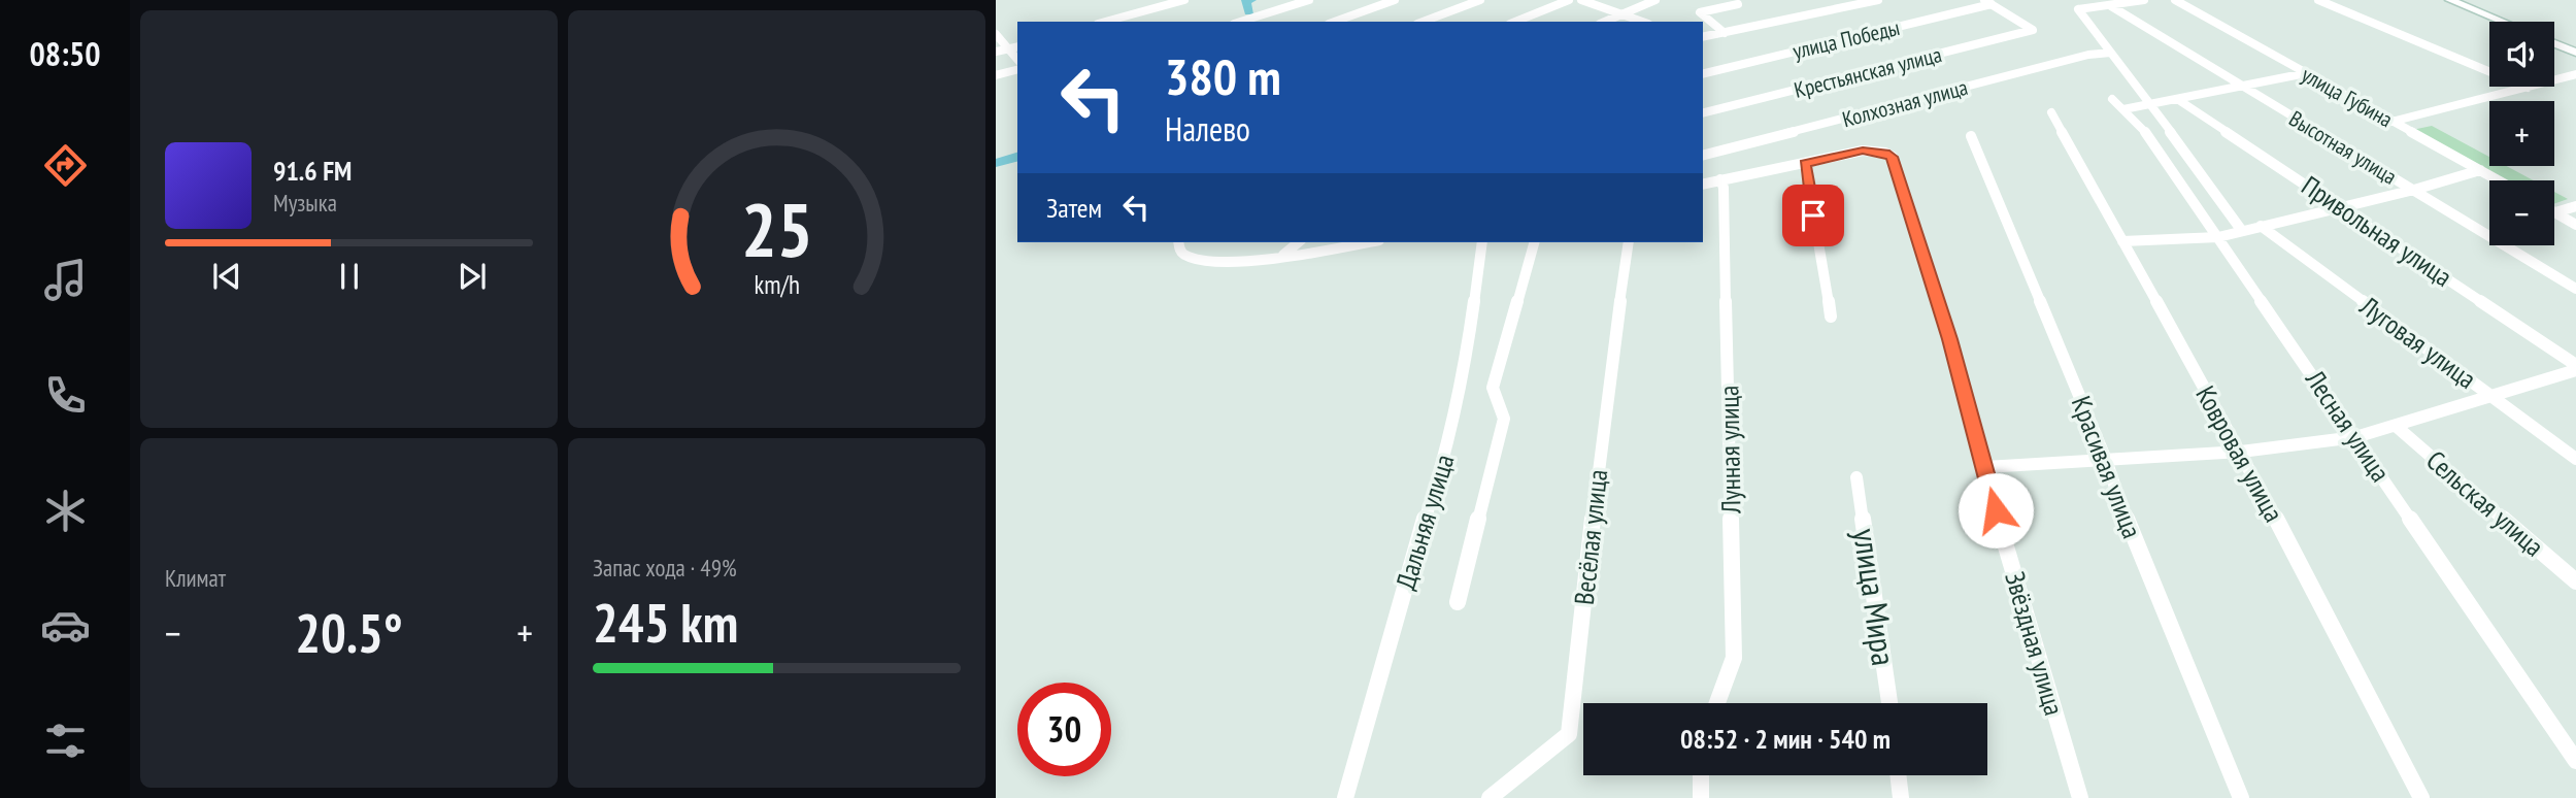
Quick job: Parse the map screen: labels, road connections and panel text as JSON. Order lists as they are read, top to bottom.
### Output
{
  "streets": {
    "street": [
      "улица Победы",
      "Крестьянская улица",
      "улица Губина",
      "Колхозная улица",
      "Высотная улица",
      "Привольная улица",
      "Луговая улица",
      "Лесная улица",
      "Лунная улица",
      "Ковровая улица",
      "Красивая улица",
      "Сельская улица",
      "Дальняя улица",
      "Весёлая улица",
      "улица Мира",
      "Звёздная улица"
    ]
  },
  "crossings": [
    ["улица Победы", "Крестьянская улица"]
  ],
  "page": {
    "tabs": "08:50",
    "map_buttons": ["+", "−"],
    "turn": ["380 m", "Налево"],
    "song": ["91.6 FM", "Музыка"],
    "then": "Затем",
    "tile": [
      "Климат",
      ["Запас хода · 49%", "245 km"]
    ],
    "heat": ["−", "20.5°", "+"],
    "limit": "30",
    "trip": "08:52 · 2 мин · 540 m",
    "gauge": ["25", "km/h"]
  }
}
